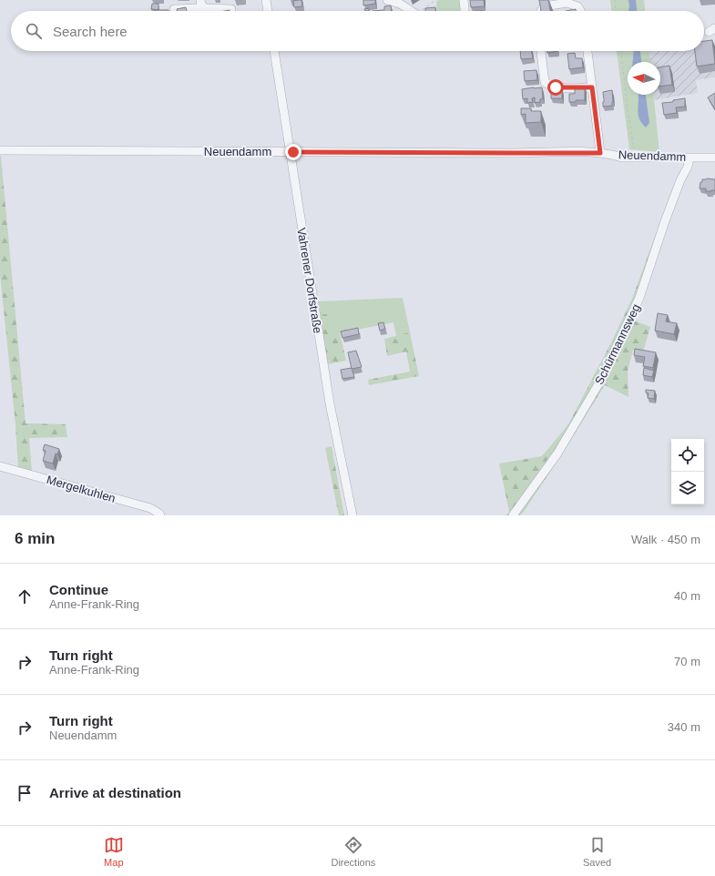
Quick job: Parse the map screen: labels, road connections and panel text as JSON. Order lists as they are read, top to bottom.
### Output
{
  "streets": {
    "street": [
      "Neuendamm",
      "Vahrener Dorfstraße",
      "Schürmannsweg",
      "Mergelkuhlen"
    ]
  },
  "crossings": [
    ["Neuendamm", "Vahrener Dorfstraße"],
    ["Neuendamm", "Schürmannsweg"]
  ],
  "north": "left",
  "page": {
    "search": "Search here",
    "heading": ["6 min", "Walk · 450 m"],
    "list": [
      ["Continue", "Anne-Frank-Ring", "40 m"],
      ["Turn right", "Anne-Frank-Ring", "70 m"],
      ["Turn right", "Neuendamm", "340 m"],
      "Arrive at destination"
    ],
    "nav": ["Map", "Directions", "Saved"]
  }
}
